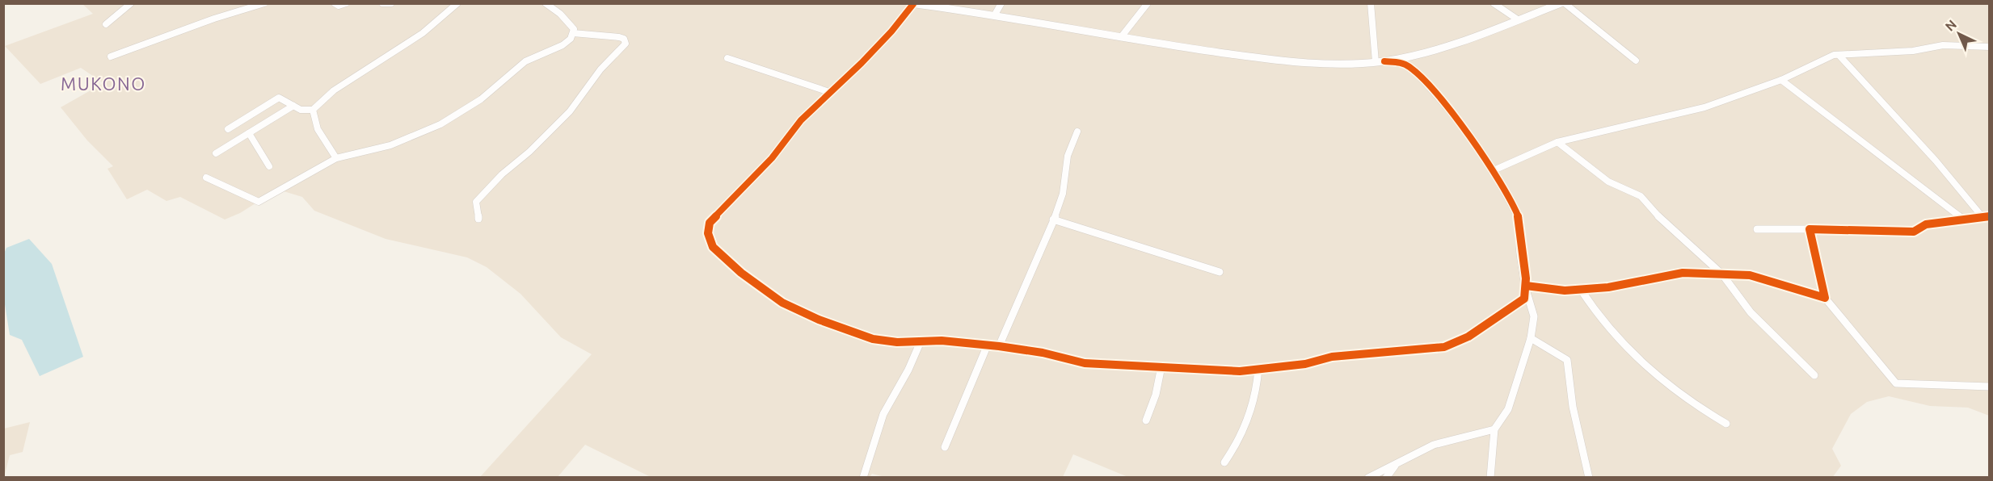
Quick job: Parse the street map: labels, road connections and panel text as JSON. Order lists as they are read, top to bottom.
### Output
{
  "districts": ["MUKONO"],
  "north": "top left"
}
